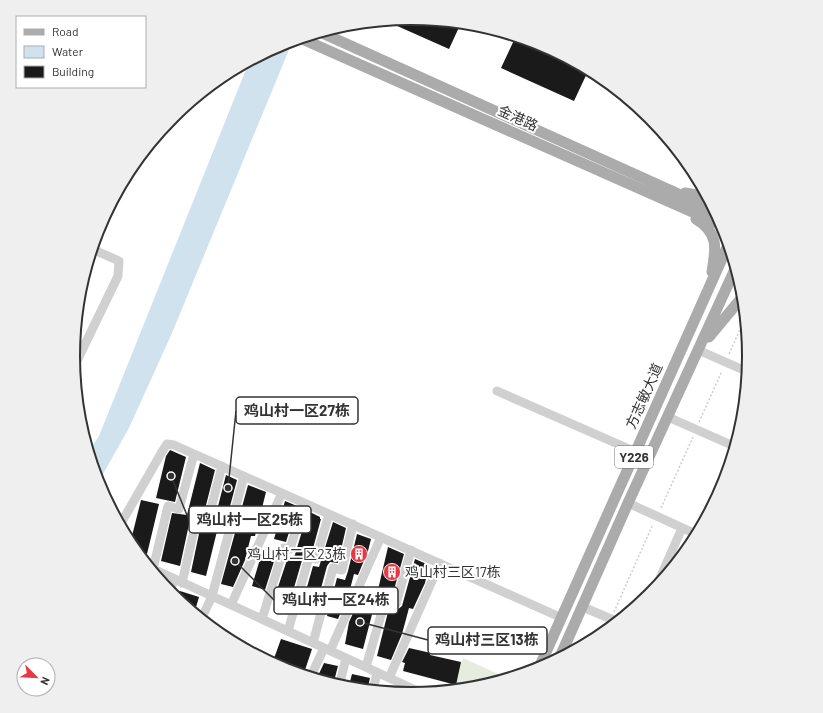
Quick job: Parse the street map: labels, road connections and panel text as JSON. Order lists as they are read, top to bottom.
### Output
{
  "streets": {
    "main road": ["金港路", "方志敏大道", "Y226"]
  },
  "places": {
    "other": [
      "鸡山村一区25栋",
      "鸡山村一区27栋",
      "鸡山村一区24栋",
      "鸡山村三区13栋"
    ],
    "building": ["鸡山村二区23栋", "鸡山村三区17栋"]
  },
  "legend": ["Road", "Water", "Building"],
  "north": "bottom right"
}
